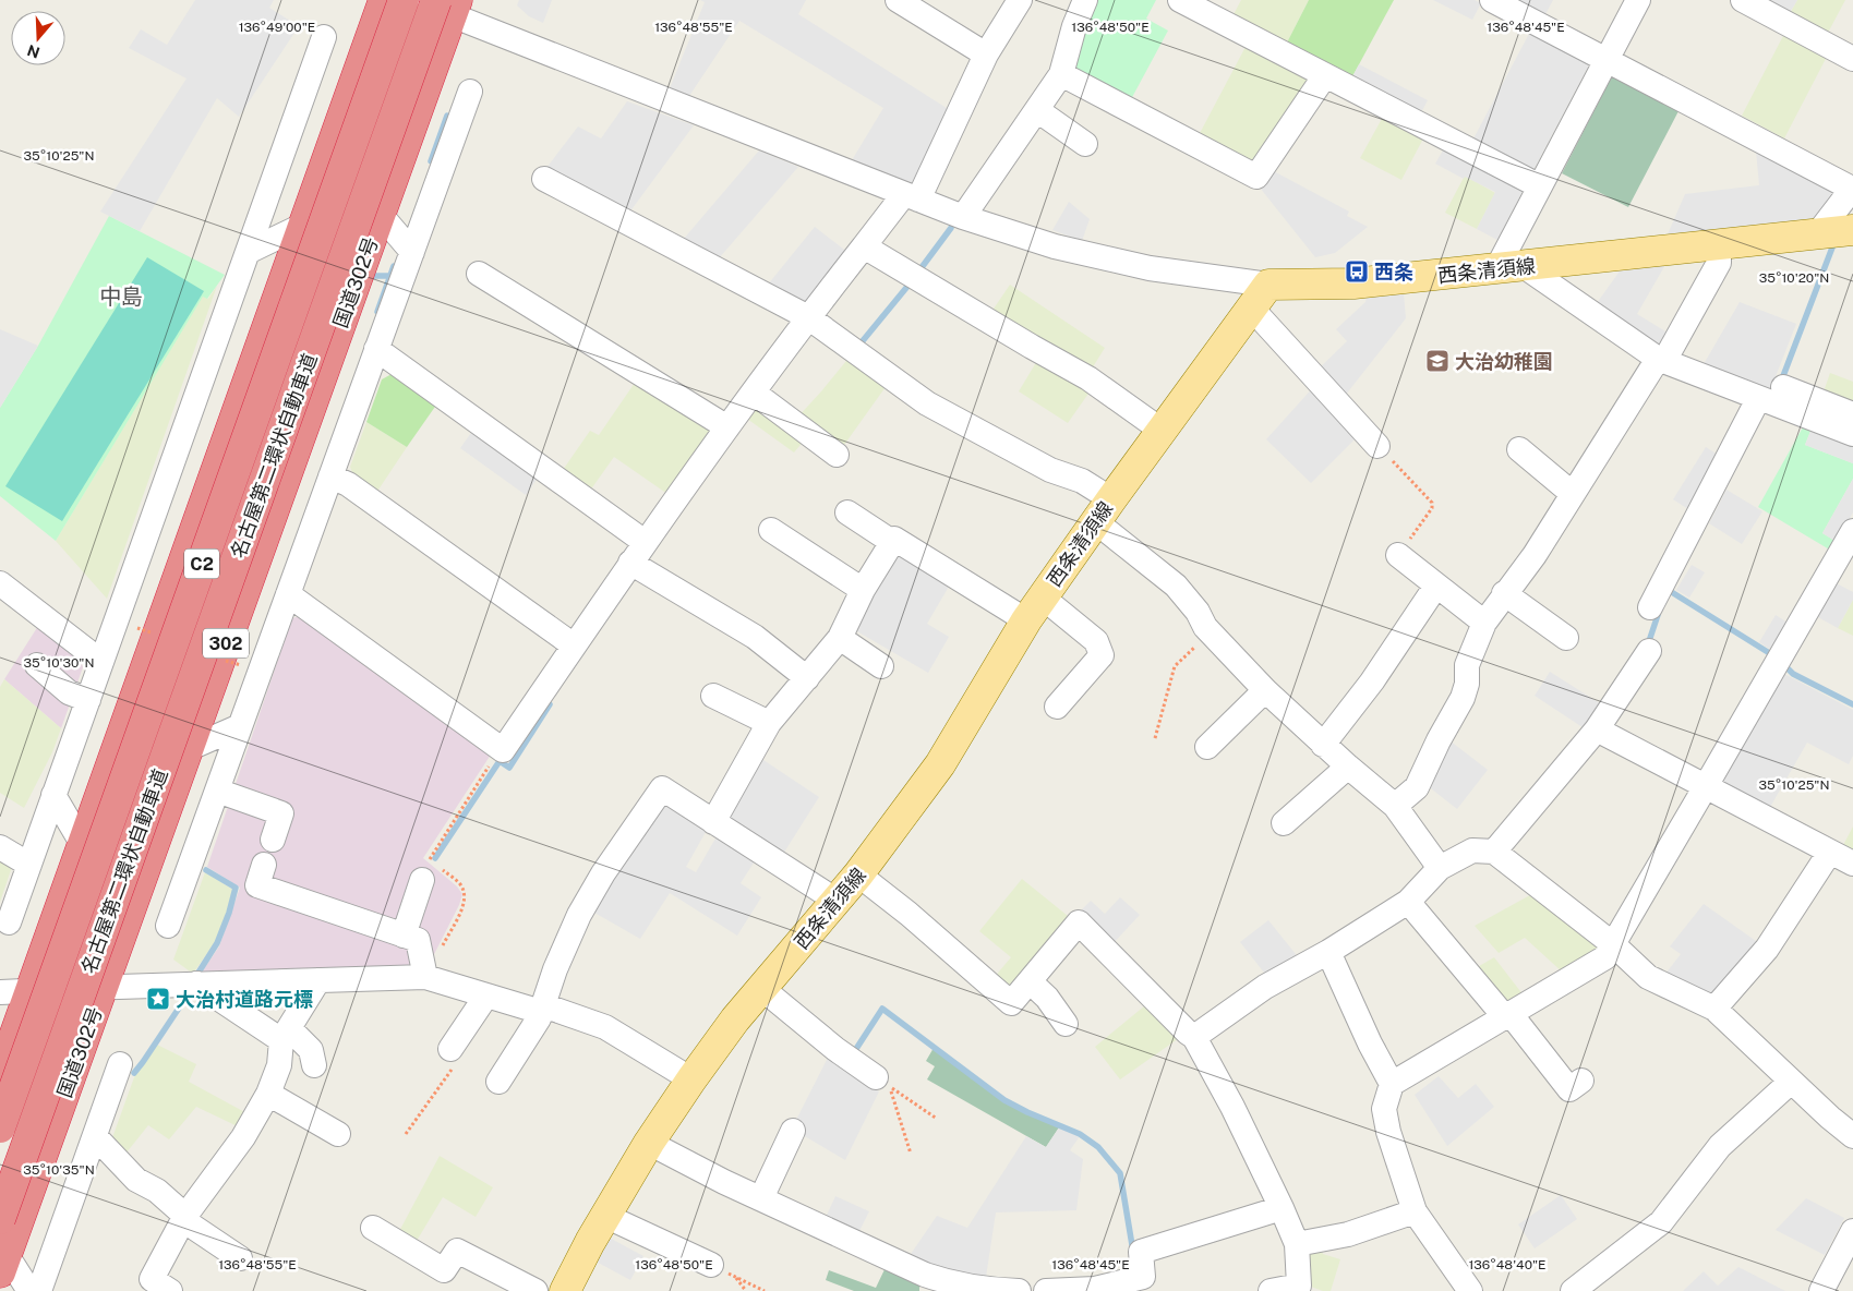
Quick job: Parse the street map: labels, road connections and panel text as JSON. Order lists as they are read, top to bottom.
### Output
{
  "streets": {
    "highway": [
      "国道302号",
      "名古屋第二環状自動車道",
      "C2",
      "302"
    ],
    "main road": ["西条清須線"]
  },
  "crossings": [
    ["国道302号", "名古屋第二環状自動車道"]
  ],
  "districts": ["中島"],
  "places": {
    "bus stop": ["西条"],
    "school or university": ["大治幼稚園"],
    "place": ["大治村道路元標"]
  },
  "north": "bottom",
  "coordinates": [
    "136°49'00\"E",
    "136°48'55\"E",
    "136°48'50\"E",
    "136°48'45\"E",
    "35°10'25\"N",
    "35°10'20\"N",
    "35°10'30\"N",
    "35°10'35\"N",
    "136°48'40\"E"
  ]
}
